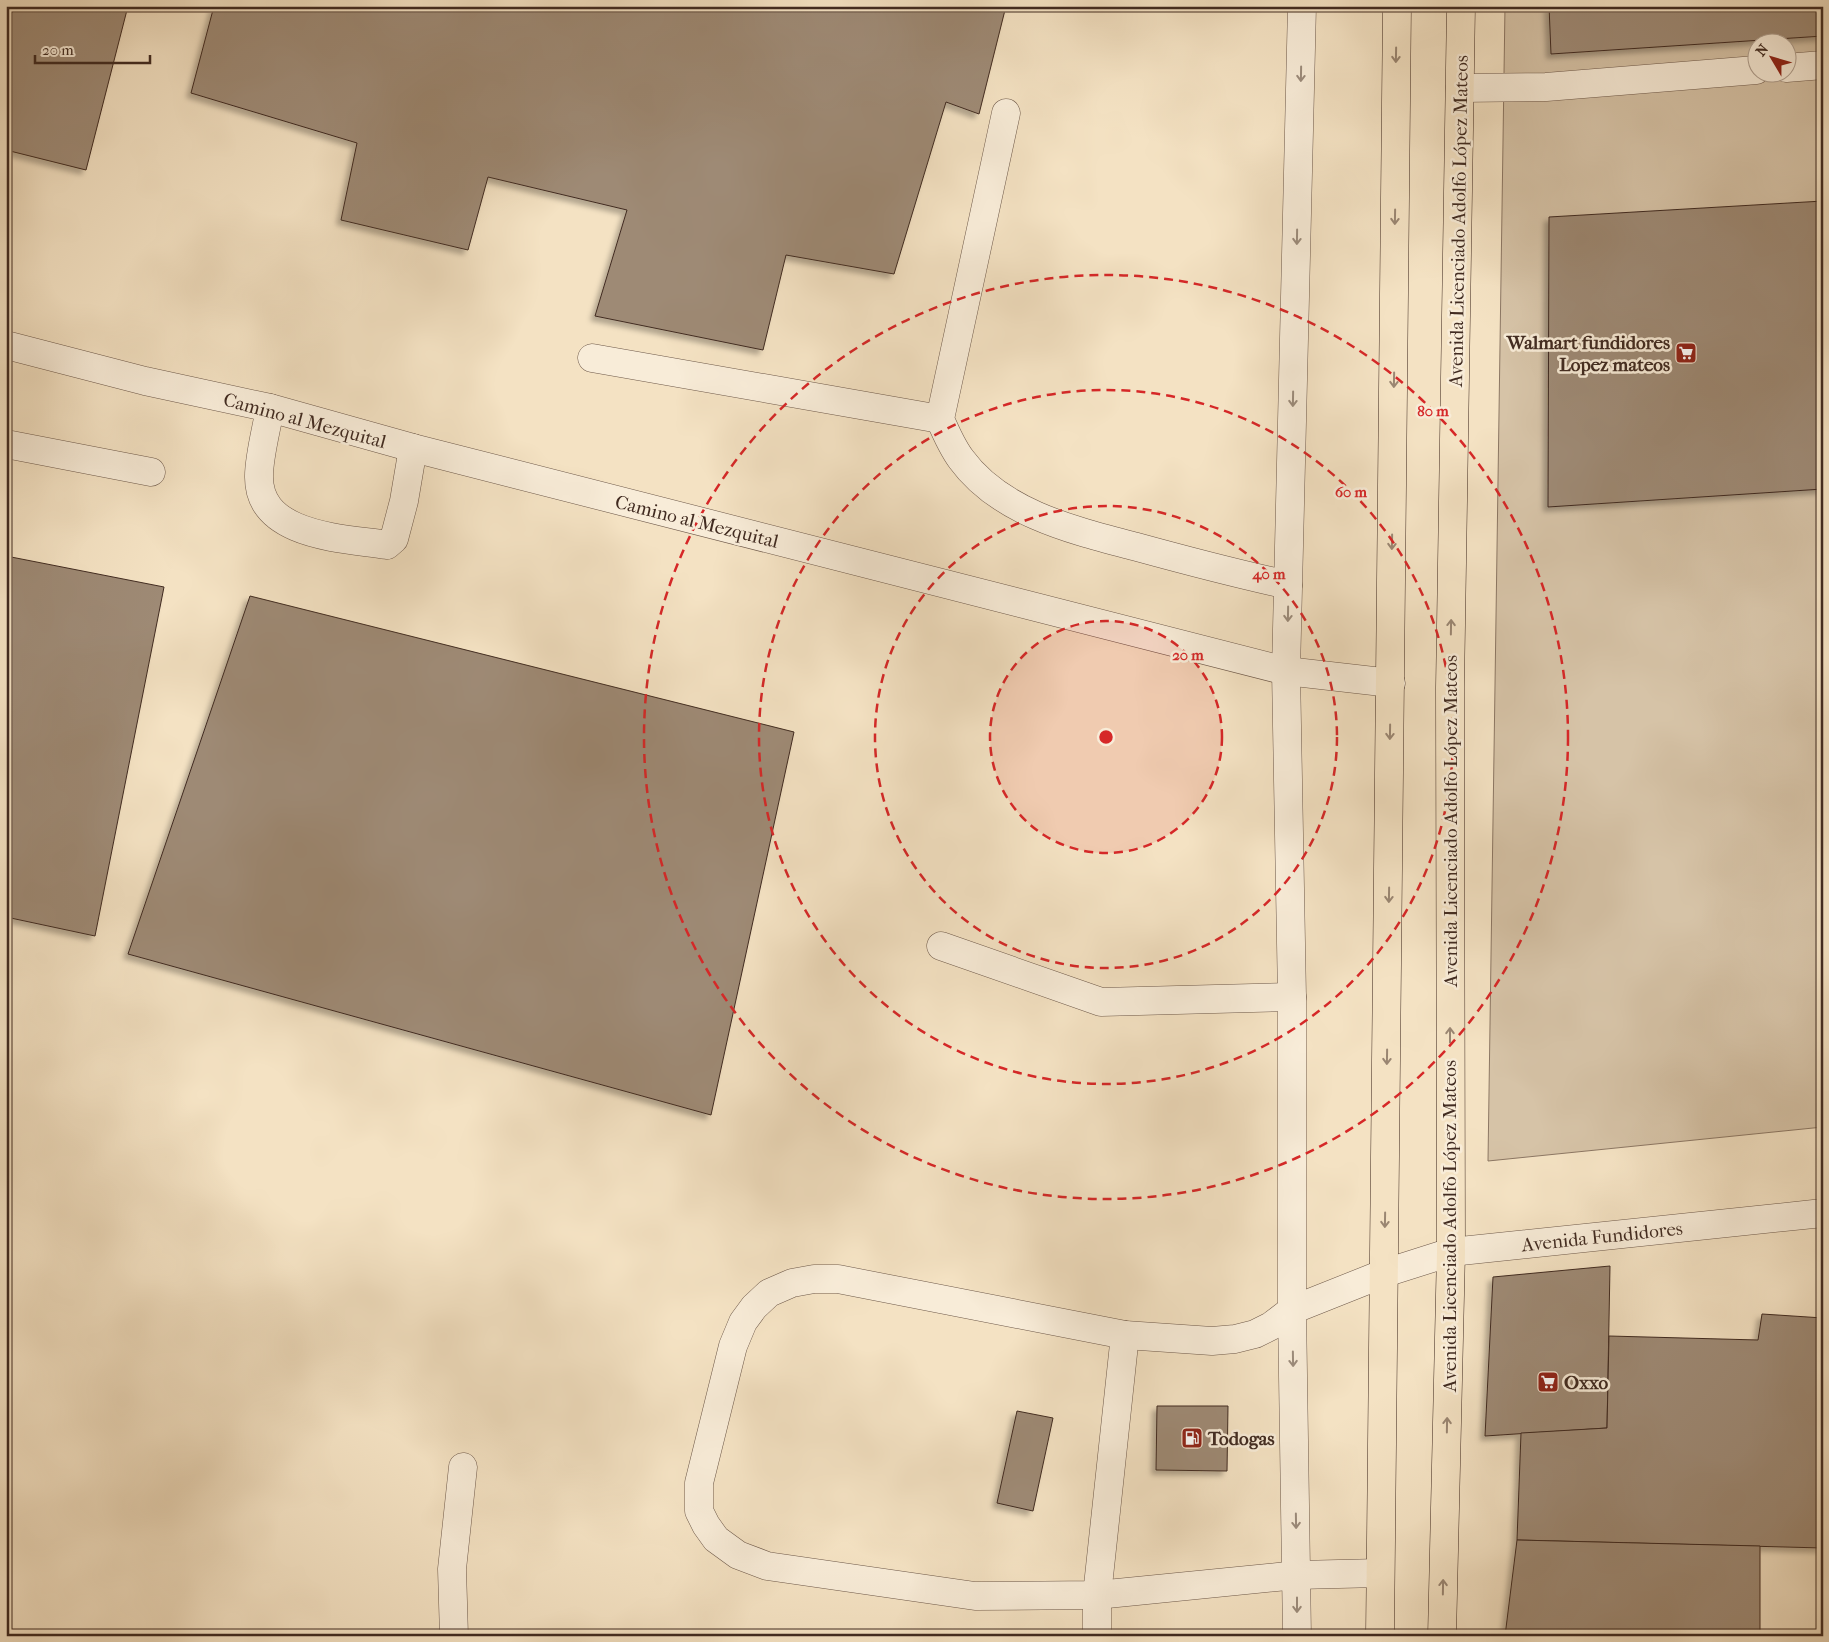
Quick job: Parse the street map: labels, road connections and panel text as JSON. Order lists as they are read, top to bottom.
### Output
{
  "streets": {
    "main road": ["Avenida Licenciado Adolfo López Mateos"],
    "street": ["Camino al Mezquital", "Avenida Fundidores"]
  },
  "crossings": [
    ["Avenida Licenciado Adolfo López Mateos", "Avenida Fundidores"]
  ],
  "places": {
    "supermarket": ["Walmart fundidores Lopez mateos", "Oxxo"],
    "fuel station": ["Todogas"]
  },
  "scale_bar": "20 m",
  "north": "top left",
  "rings": [
    "80 m",
    "60 m",
    "40 m",
    "20 m"
  ]
}
